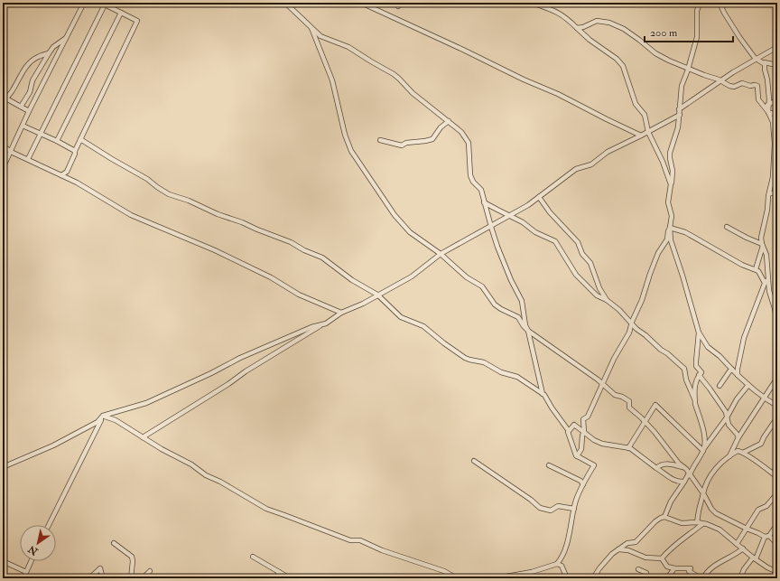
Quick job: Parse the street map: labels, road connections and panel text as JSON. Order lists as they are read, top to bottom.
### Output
{
  "scale_bar": "200 m",
  "north": "bottom left"
}
